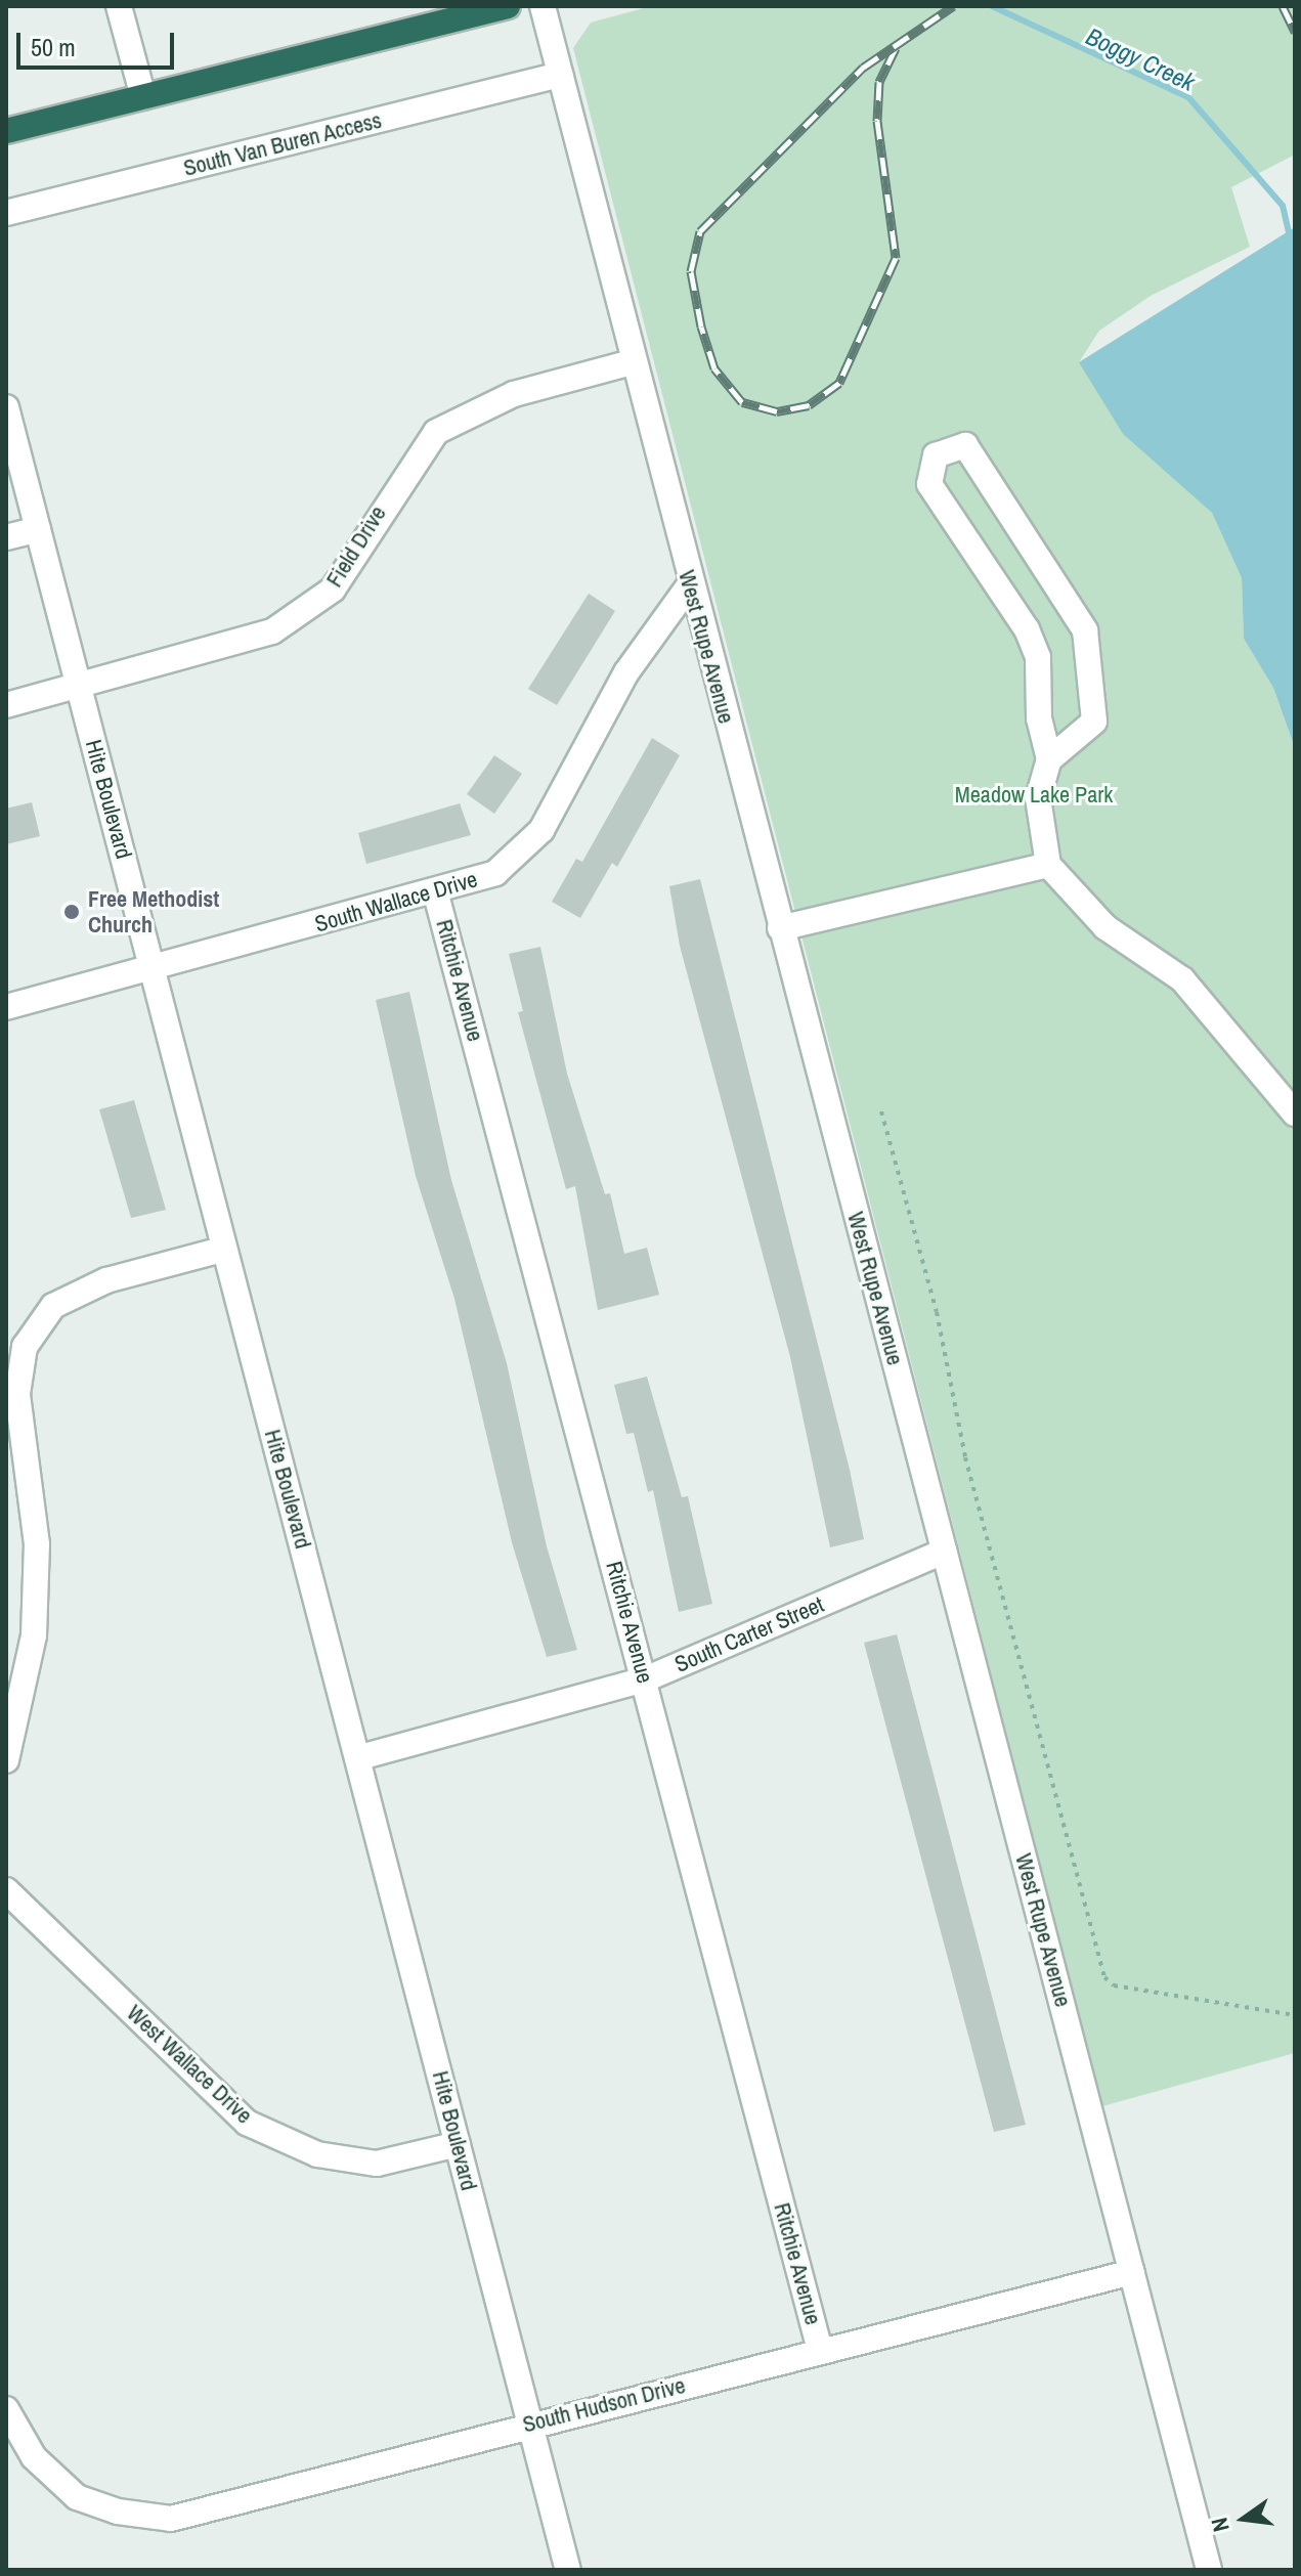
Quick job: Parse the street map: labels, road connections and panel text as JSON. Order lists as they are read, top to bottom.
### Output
{
  "streets": {
    "street": [
      "South Van Buren Access",
      "Field Drive",
      "West Rupe Avenue",
      "Hite Boulevard",
      "South Wallace Drive",
      "Ritchie Avenue",
      "South Carter Street",
      "West Wallace Drive",
      "South Hudson Drive"
    ]
  },
  "crossings": [
    ["South Van Buren Access", "West Rupe Avenue"],
    ["Field Drive", "West Rupe Avenue"],
    ["Field Drive", "Hite Boulevard"],
    ["West Rupe Avenue", "South Wallace Drive"],
    ["West Rupe Avenue", "South Carter Street"],
    ["West Rupe Avenue", "South Hudson Drive"],
    ["Hite Boulevard", "South Wallace Drive"],
    ["Hite Boulevard", "South Carter Street"],
    ["Hite Boulevard", "West Wallace Drive"],
    ["Hite Boulevard", "South Hudson Drive"],
    ["South Wallace Drive", "Ritchie Avenue"],
    ["Ritchie Avenue", "South Carter Street"],
    ["Ritchie Avenue", "South Hudson Drive"]
  ],
  "water": ["Boggy Creek"],
  "parks": ["Meadow Lake Park"],
  "places": ["Free Methodist Church"],
  "scale_bar": "50 m",
  "north": "left"
}
